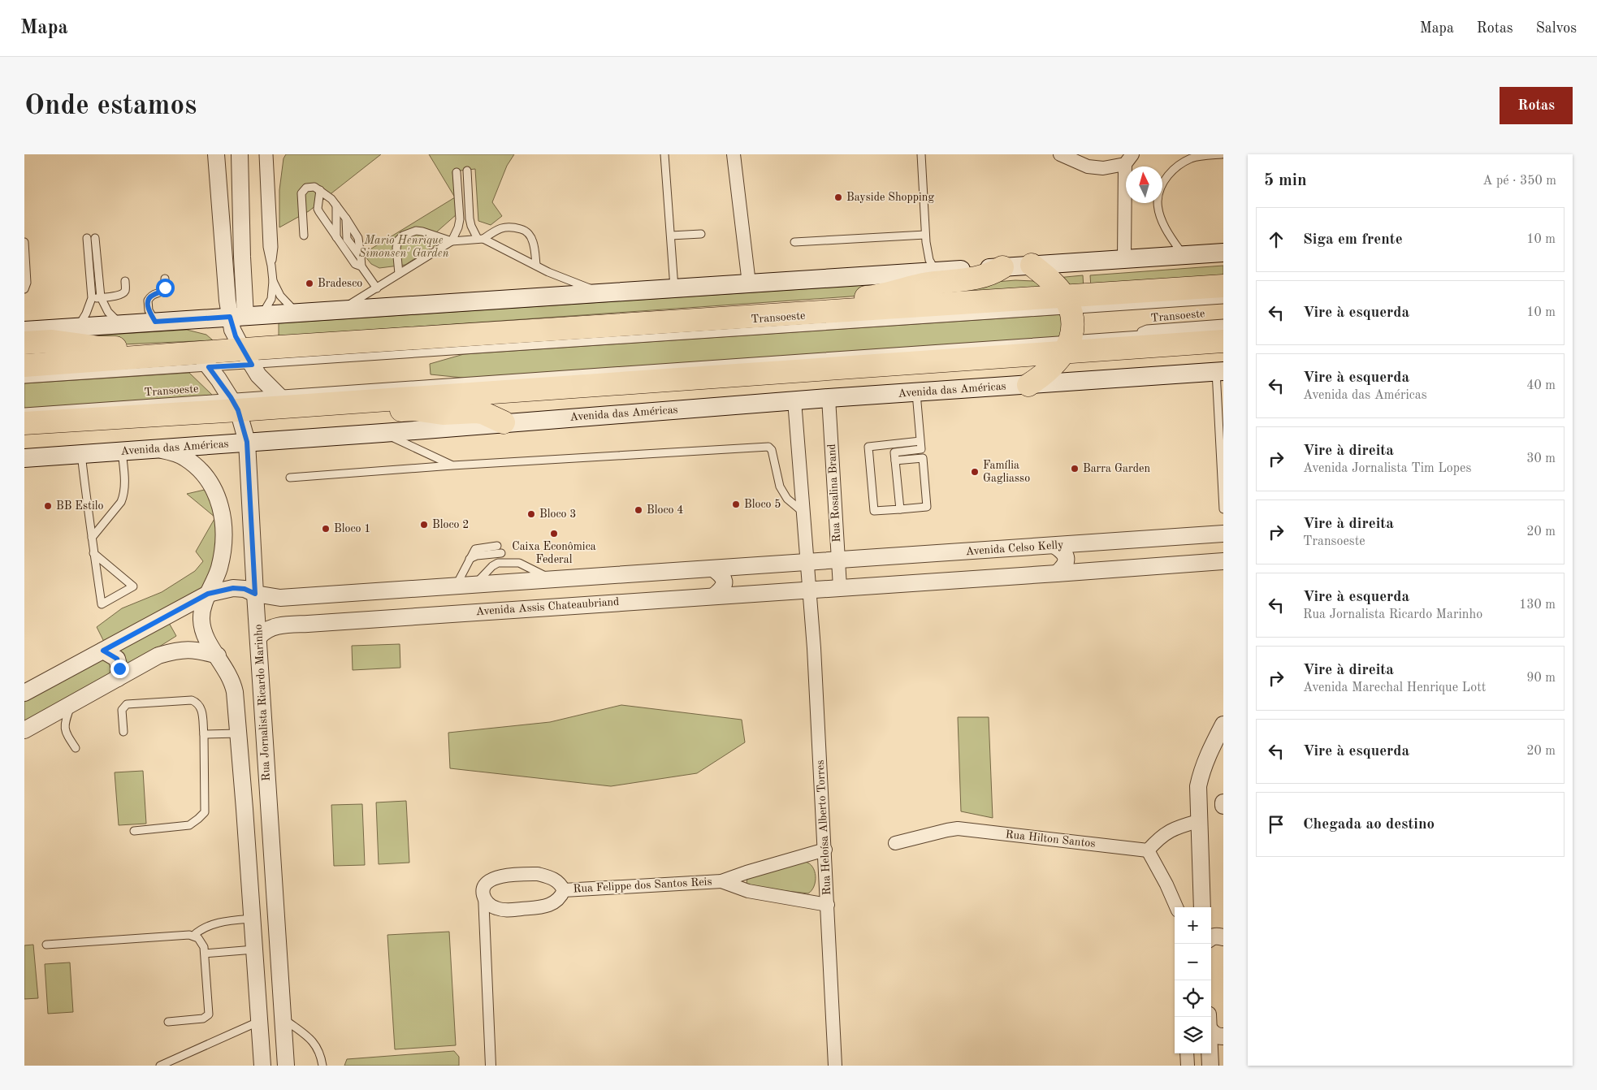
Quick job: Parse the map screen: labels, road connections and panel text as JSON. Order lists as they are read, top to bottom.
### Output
{
  "streets": {
    "main road": ["Avenida das Américas"],
    "street": [
      "Rua Rosalina Brand",
      "Avenida Celso Kelly",
      "Avenida Assis Chateaubriand",
      "Rua Jornalista Ricardo Marinho",
      "Rua Heloísa Alberto Torres",
      "Rua Hilton Santos",
      "Rua Felippe dos Santos Reis"
    ],
    "lane": ["Transoeste"]
  },
  "crossings": [
    ["Transoeste", "Rua Jornalista Ricardo Marinho"],
    ["Avenida das Américas", "Rua Rosalina Brand"],
    ["Avenida das Américas", "Rua Jornalista Ricardo Marinho"],
    ["Rua Rosalina Brand", "Avenida Celso Kelly"],
    ["Rua Rosalina Brand", "Avenida Assis Chateaubriand"],
    ["Avenida Assis Chateaubriand", "Rua Jornalista Ricardo Marinho"],
    ["Avenida Assis Chateaubriand", "Rua Heloísa Alberto Torres"],
    ["Rua Heloísa Alberto Torres", "Rua Felippe dos Santos Reis"]
  ],
  "parks": ["Mario Henrique Simonsen' Garden"],
  "places": [
    "Bayside Shopping",
    "Bradesco",
    "Barra Garden",
    "Família Gagliasso",
    "Bloco 5",
    "BB Estilo",
    "Bloco 4",
    "Bloco 3",
    "Bloco 2",
    "Bloco 1",
    "Caixa Econômica Federal"
  ],
  "north": "top",
  "page": {
    "header": "Mapa",
    "nav": ["Mapa", "Rotas", "Salvos"],
    "buttons": "Rotas",
    "title": "Onde estamos",
    "heading": ["5 min", "A pé · 350 m"],
    "list": [
      ["Siga em frente", "10 m"],
      ["Vire à esquerda", "10 m"],
      ["Vire à esquerda", "Avenida das Américas", "40 m"],
      ["Vire à direita", "Avenida Jornalista Tim Lopes", "30 m"],
      ["Vire à direita", "Transoeste", "20 m"],
      ["Vire à esquerda", "Rua Jornalista Ricardo Marinho", "130 m"],
      ["Vire à direita", "Avenida Marechal Henrique Lott", "90 m"],
      ["Vire à esquerda", "20 m"],
      "Chegada ao destino"
    ],
    "map_buttons": ["+", "−"]
  }
}
